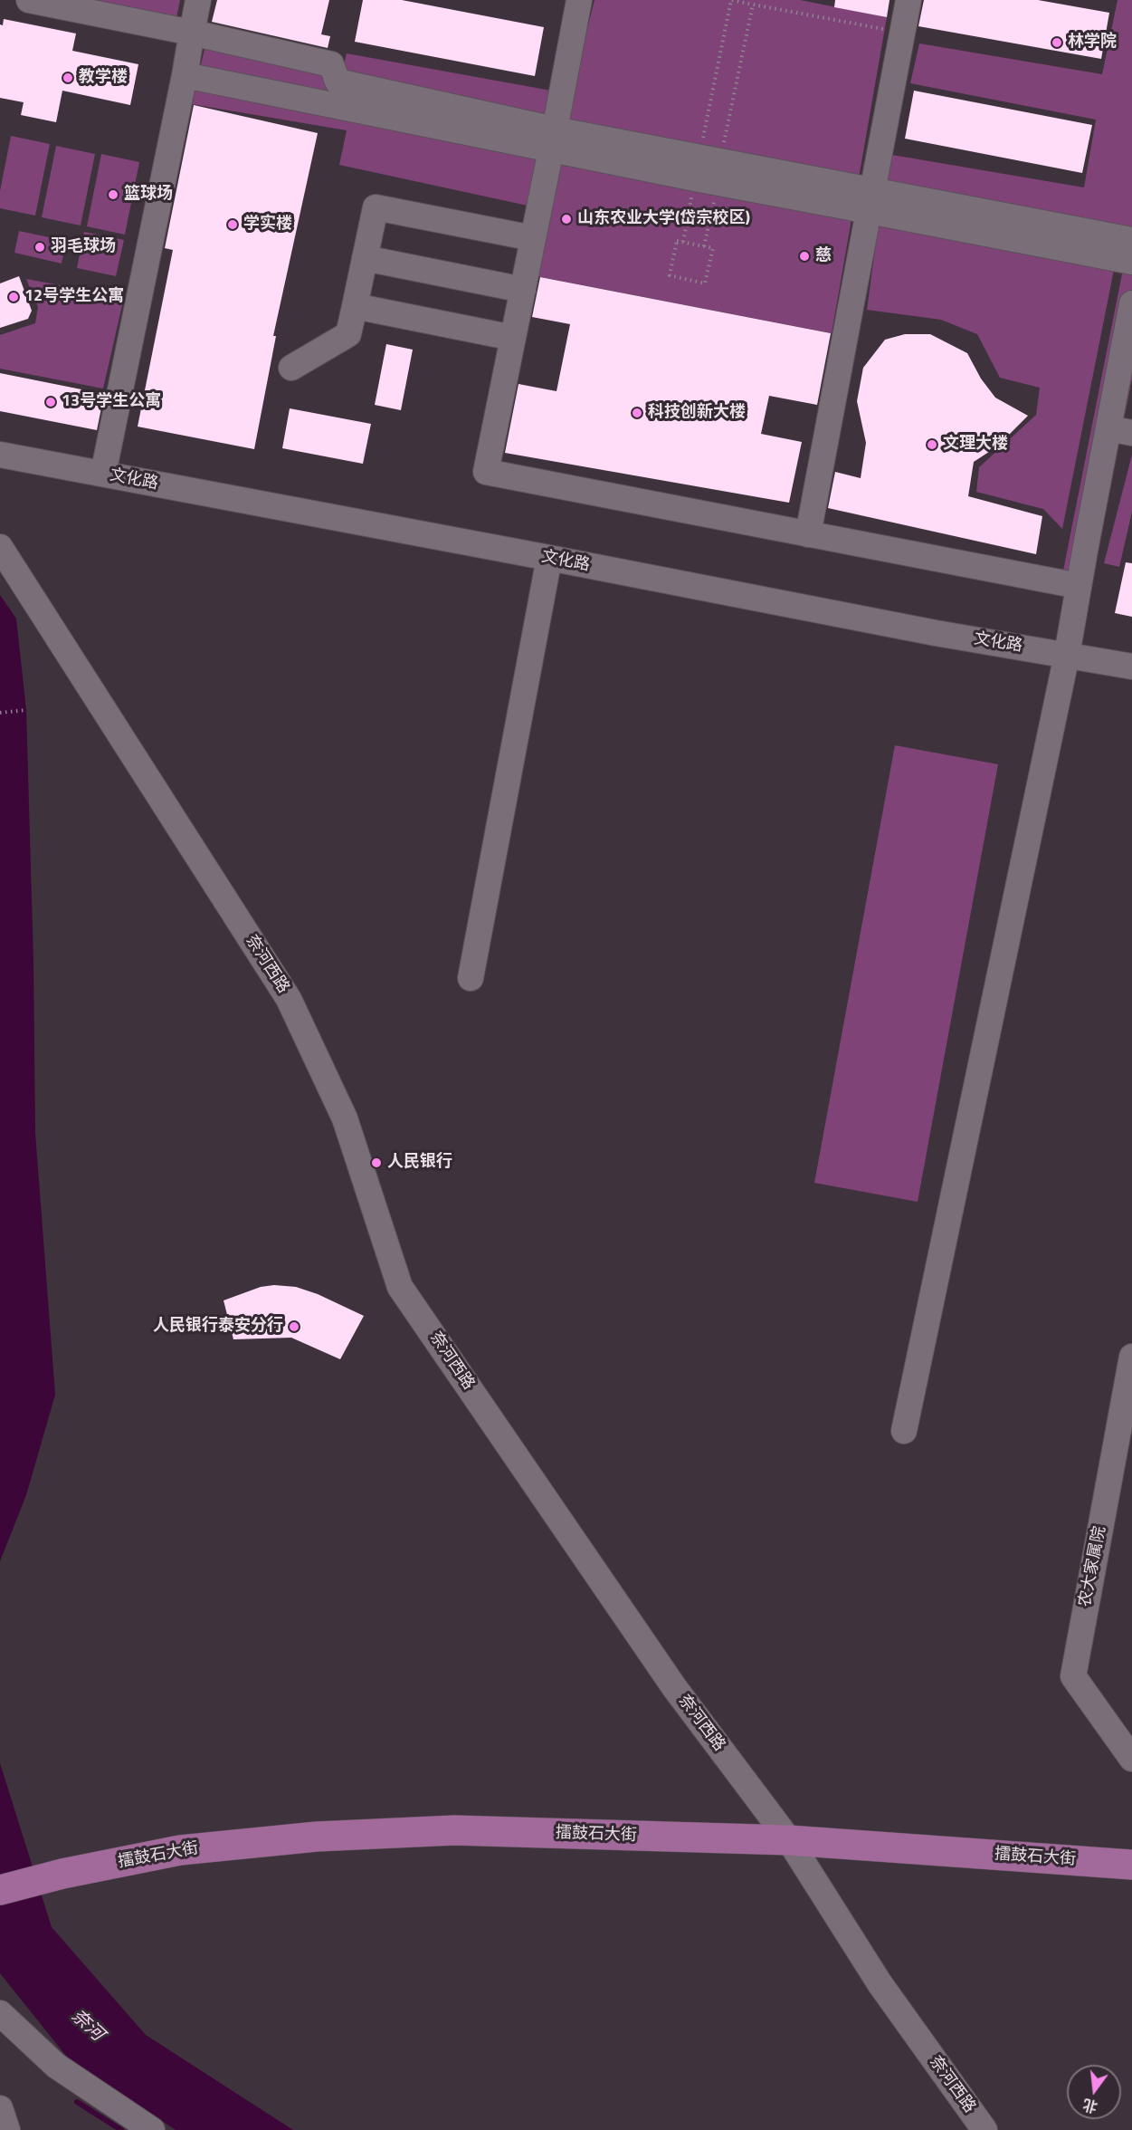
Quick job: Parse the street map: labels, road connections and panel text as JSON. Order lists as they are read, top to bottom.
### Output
{
  "streets": {
    "main road": ["擂鼓石大街"],
    "street": ["文化路", "奈河西路", "农大家属院"]
  },
  "crossings": [
    ["奈河西路", "擂鼓石大街"]
  ],
  "water": ["奈河"],
  "places": [
    "林学院",
    "教学楼",
    "篮球场",
    "山东农业大学(岱宗校区)",
    "学实楼",
    "羽毛球场",
    "慈",
    "12号学生公寓",
    "13号学生公寓",
    "科技创新大楼",
    "文理大楼",
    "人民银行",
    "人民银行泰安分行"
  ],
  "north": "bottom"
}
